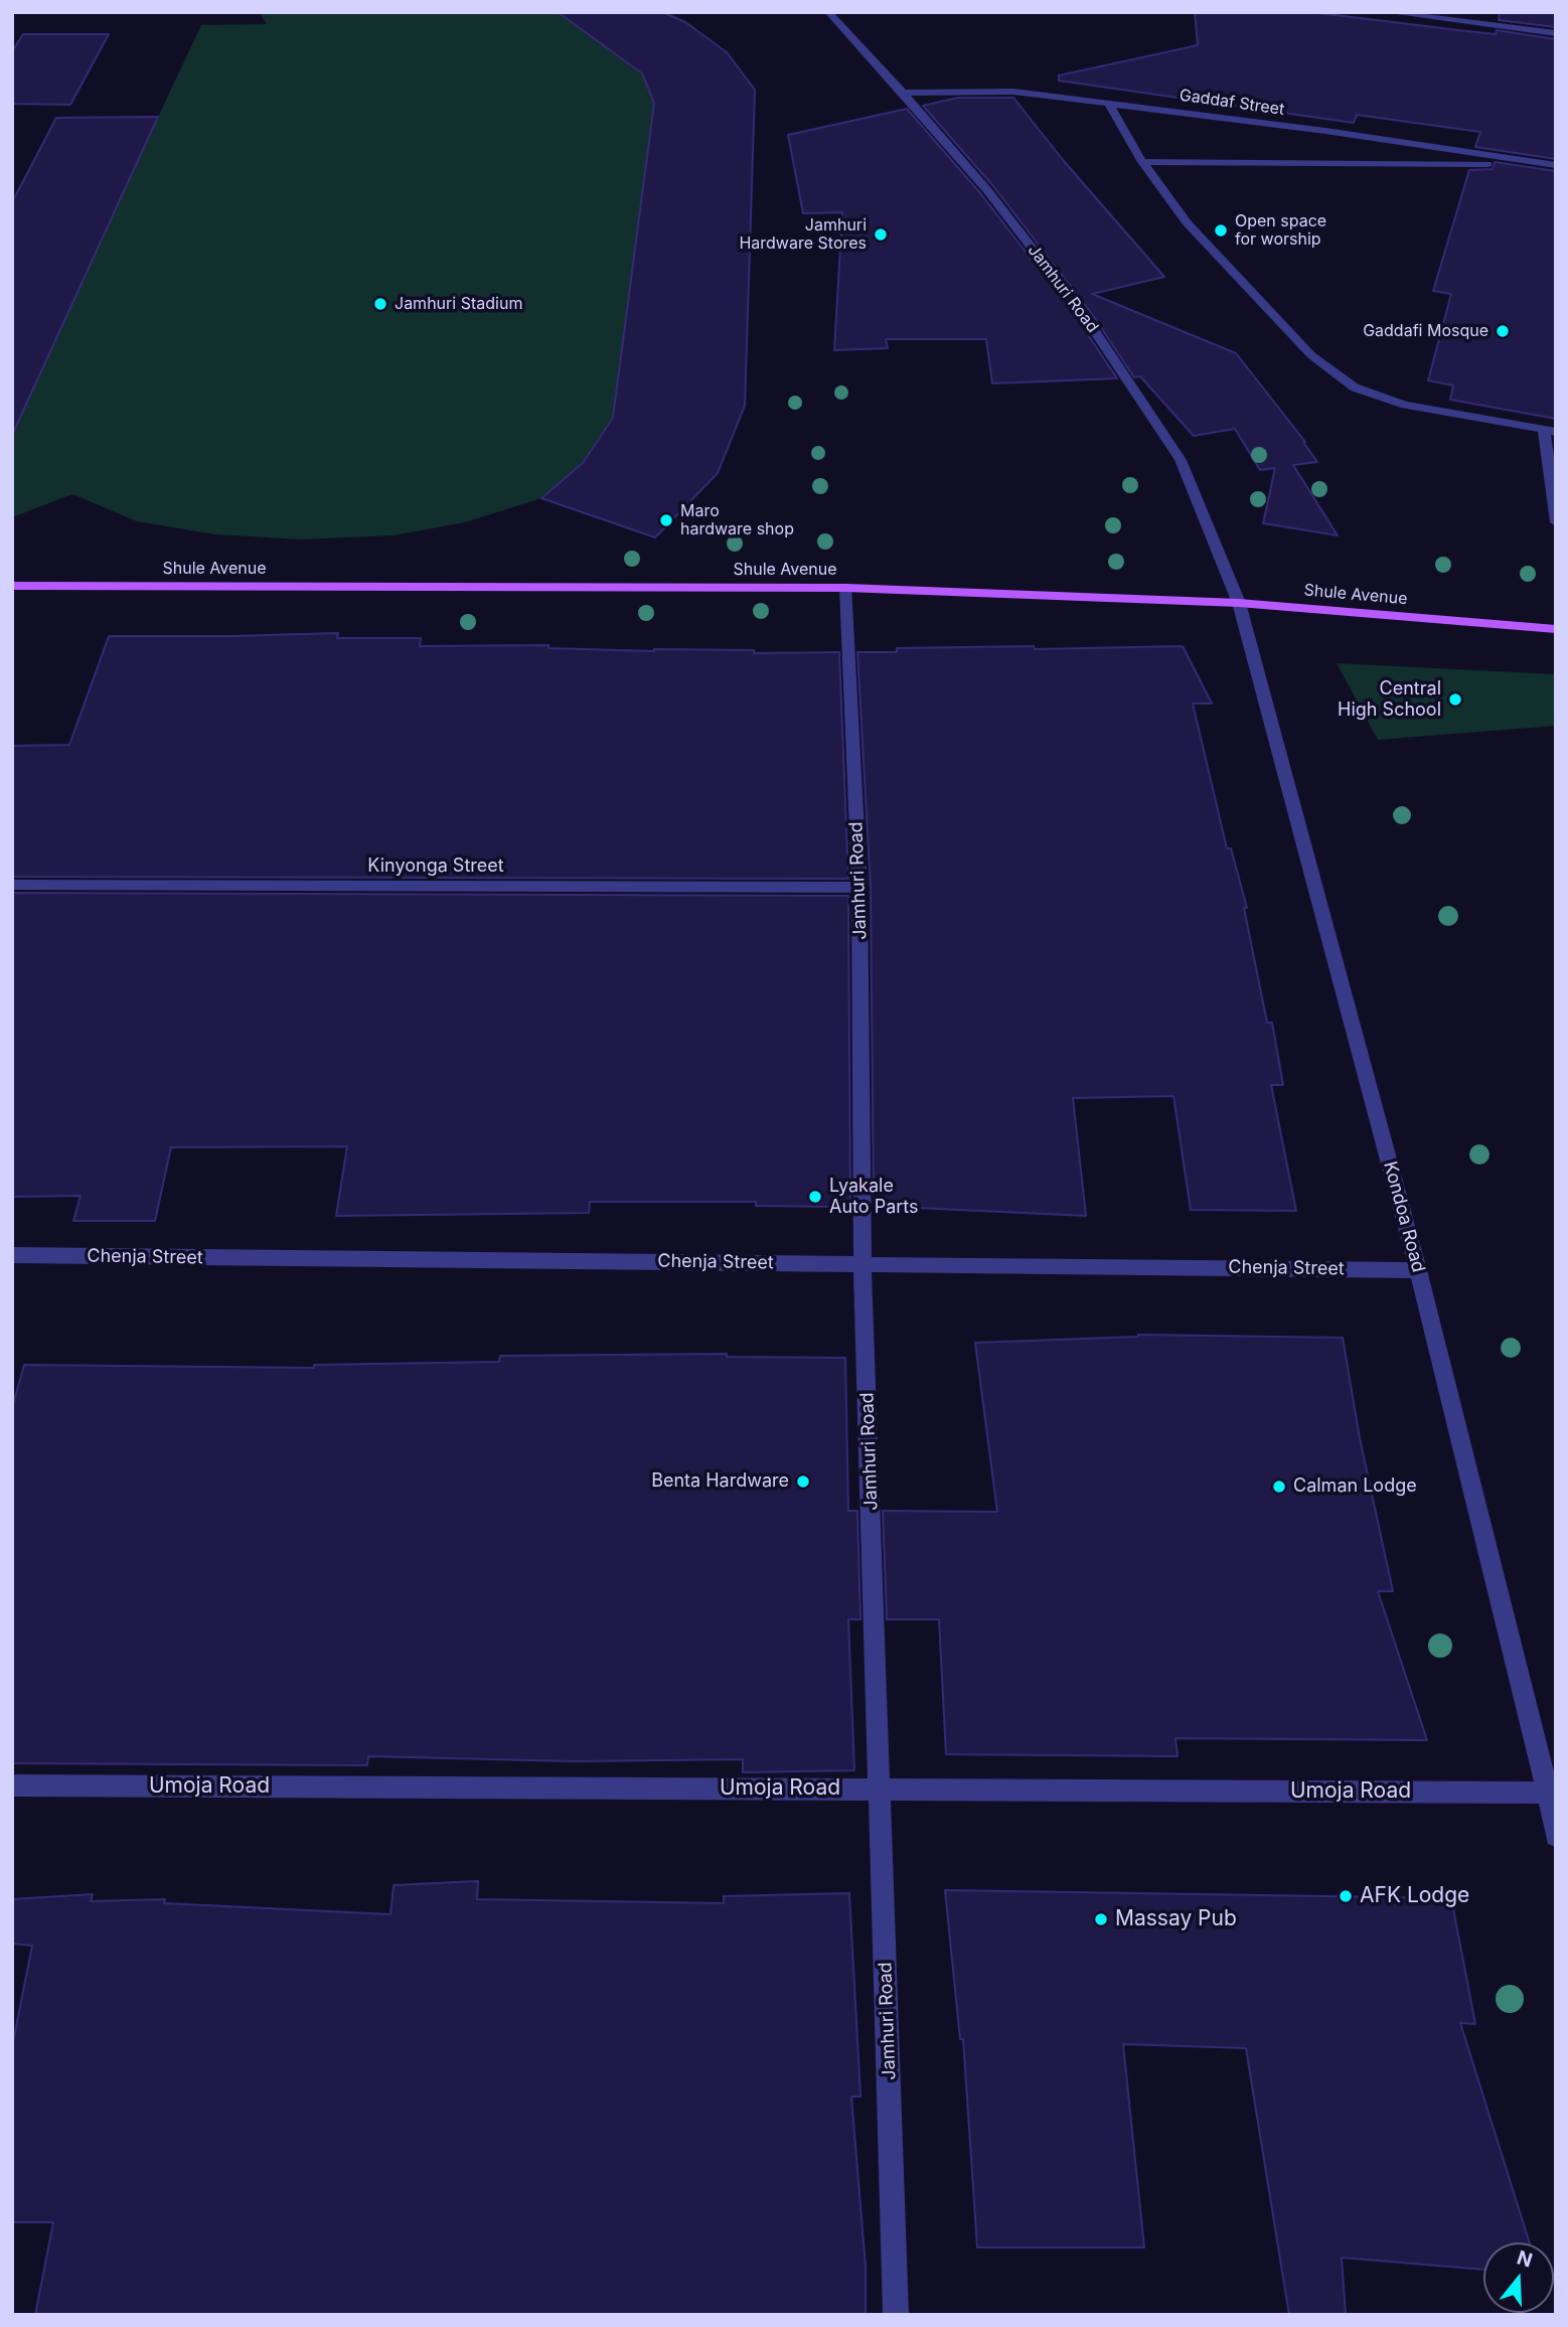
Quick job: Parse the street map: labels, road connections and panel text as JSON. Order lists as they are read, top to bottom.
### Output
{
  "streets": {
    "main road": ["Shule Avenue"],
    "street": [
      "Gaddaf Street",
      "Jamhuri Road",
      "Kinyonga Street",
      "Kondoa Road",
      "Chenja Street",
      "Umoja Road"
    ]
  },
  "crossings": [
    ["Gaddaf Street", "Jamhuri Road"],
    ["Jamhuri Road", "Shule Avenue"],
    ["Jamhuri Road", "Kinyonga Street"],
    ["Jamhuri Road", "Kondoa Road"],
    ["Jamhuri Road", "Chenja Street"],
    ["Jamhuri Road", "Umoja Road"],
    ["Shule Avenue", "Kondoa Road"],
    ["Kondoa Road", "Chenja Street"],
    ["Kondoa Road", "Umoja Road"]
  ],
  "places": [
    "Open space for worship",
    "Jamhuri Hardware Stores",
    "Jamhuri Stadium",
    "Gaddafi Mosque",
    "Maro hardware shop",
    "Central High School",
    "Lyakale Auto Parts",
    "Benta Hardware",
    "Calman Lodge",
    "AFK Lodge",
    "Massay Pub"
  ],
  "north": "top"
}
